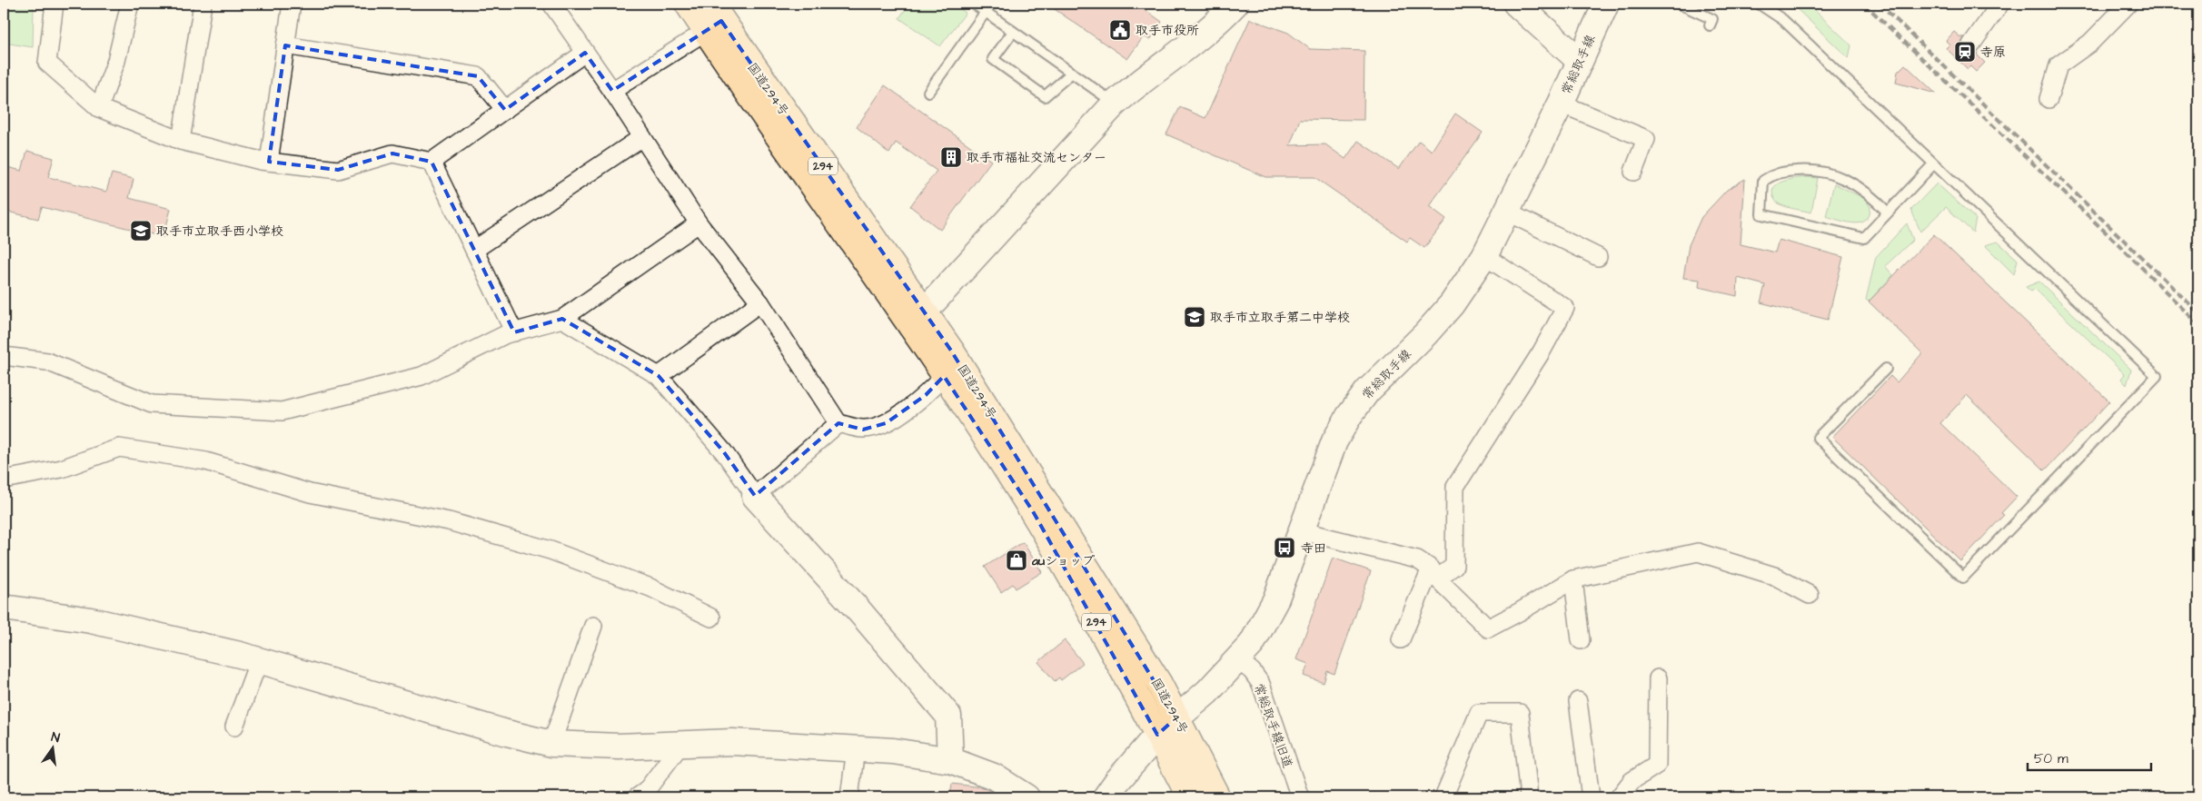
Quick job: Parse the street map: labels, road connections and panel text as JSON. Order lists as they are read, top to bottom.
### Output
{
  "streets": {
    "highway": ["国道294号", "294"],
    "street": ["常総取手線", "常総取手線旧道"]
  },
  "crossings": [
    ["常総取手線", "国道294号"],
    ["常総取手線", "常総取手線旧道"]
  ],
  "places": {
    "public building": ["取手市役所"],
    "station": ["寺原"],
    "building": ["取手市福祉交流センター"],
    "school or university": ["取手市立取手西小学校", "取手市立取手第二中学校"],
    "bus stop": ["寺田"],
    "shop": ["auショップ"]
  },
  "scale_bar": "50 m",
  "north": "top"
}
